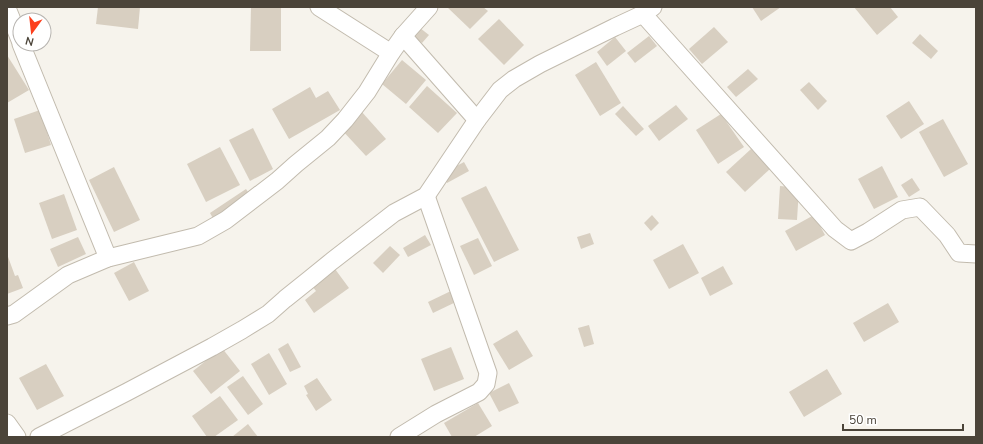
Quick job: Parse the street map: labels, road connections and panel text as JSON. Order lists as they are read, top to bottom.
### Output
{
  "scale_bar": "50 m",
  "north": "bottom"
}
